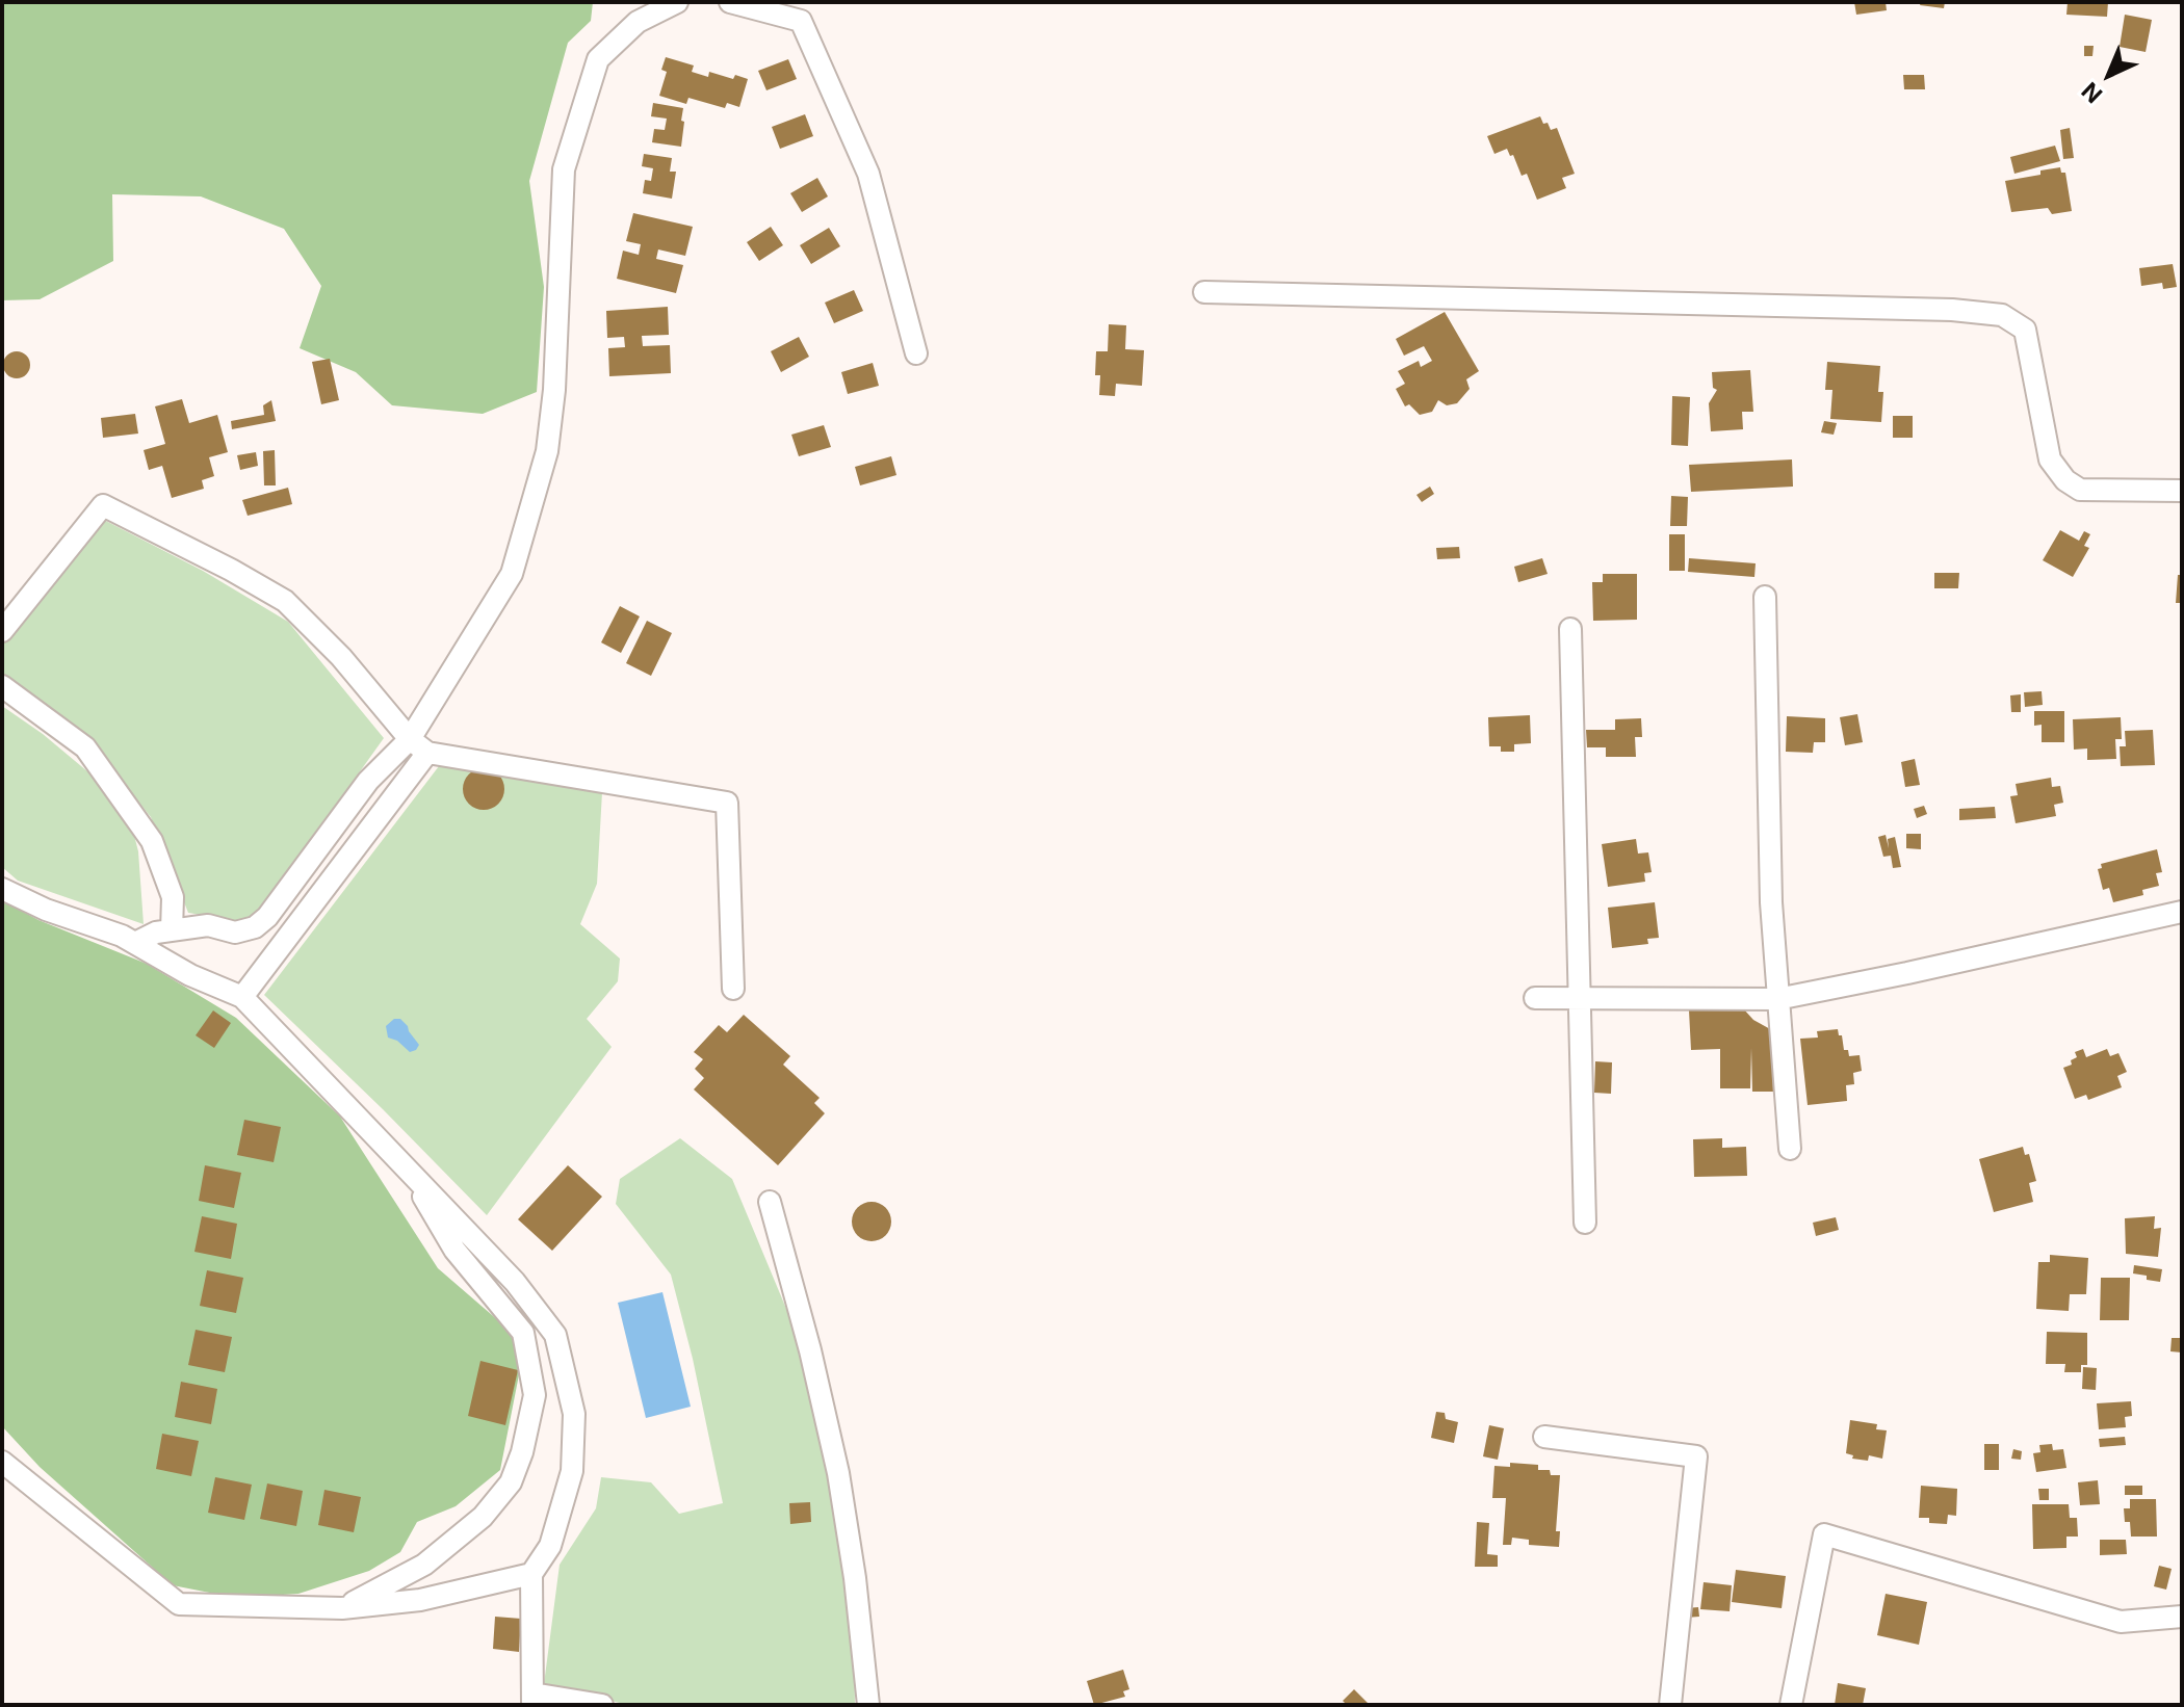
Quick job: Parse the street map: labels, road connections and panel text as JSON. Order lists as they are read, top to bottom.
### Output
{
  "north": "bottom left"
}
